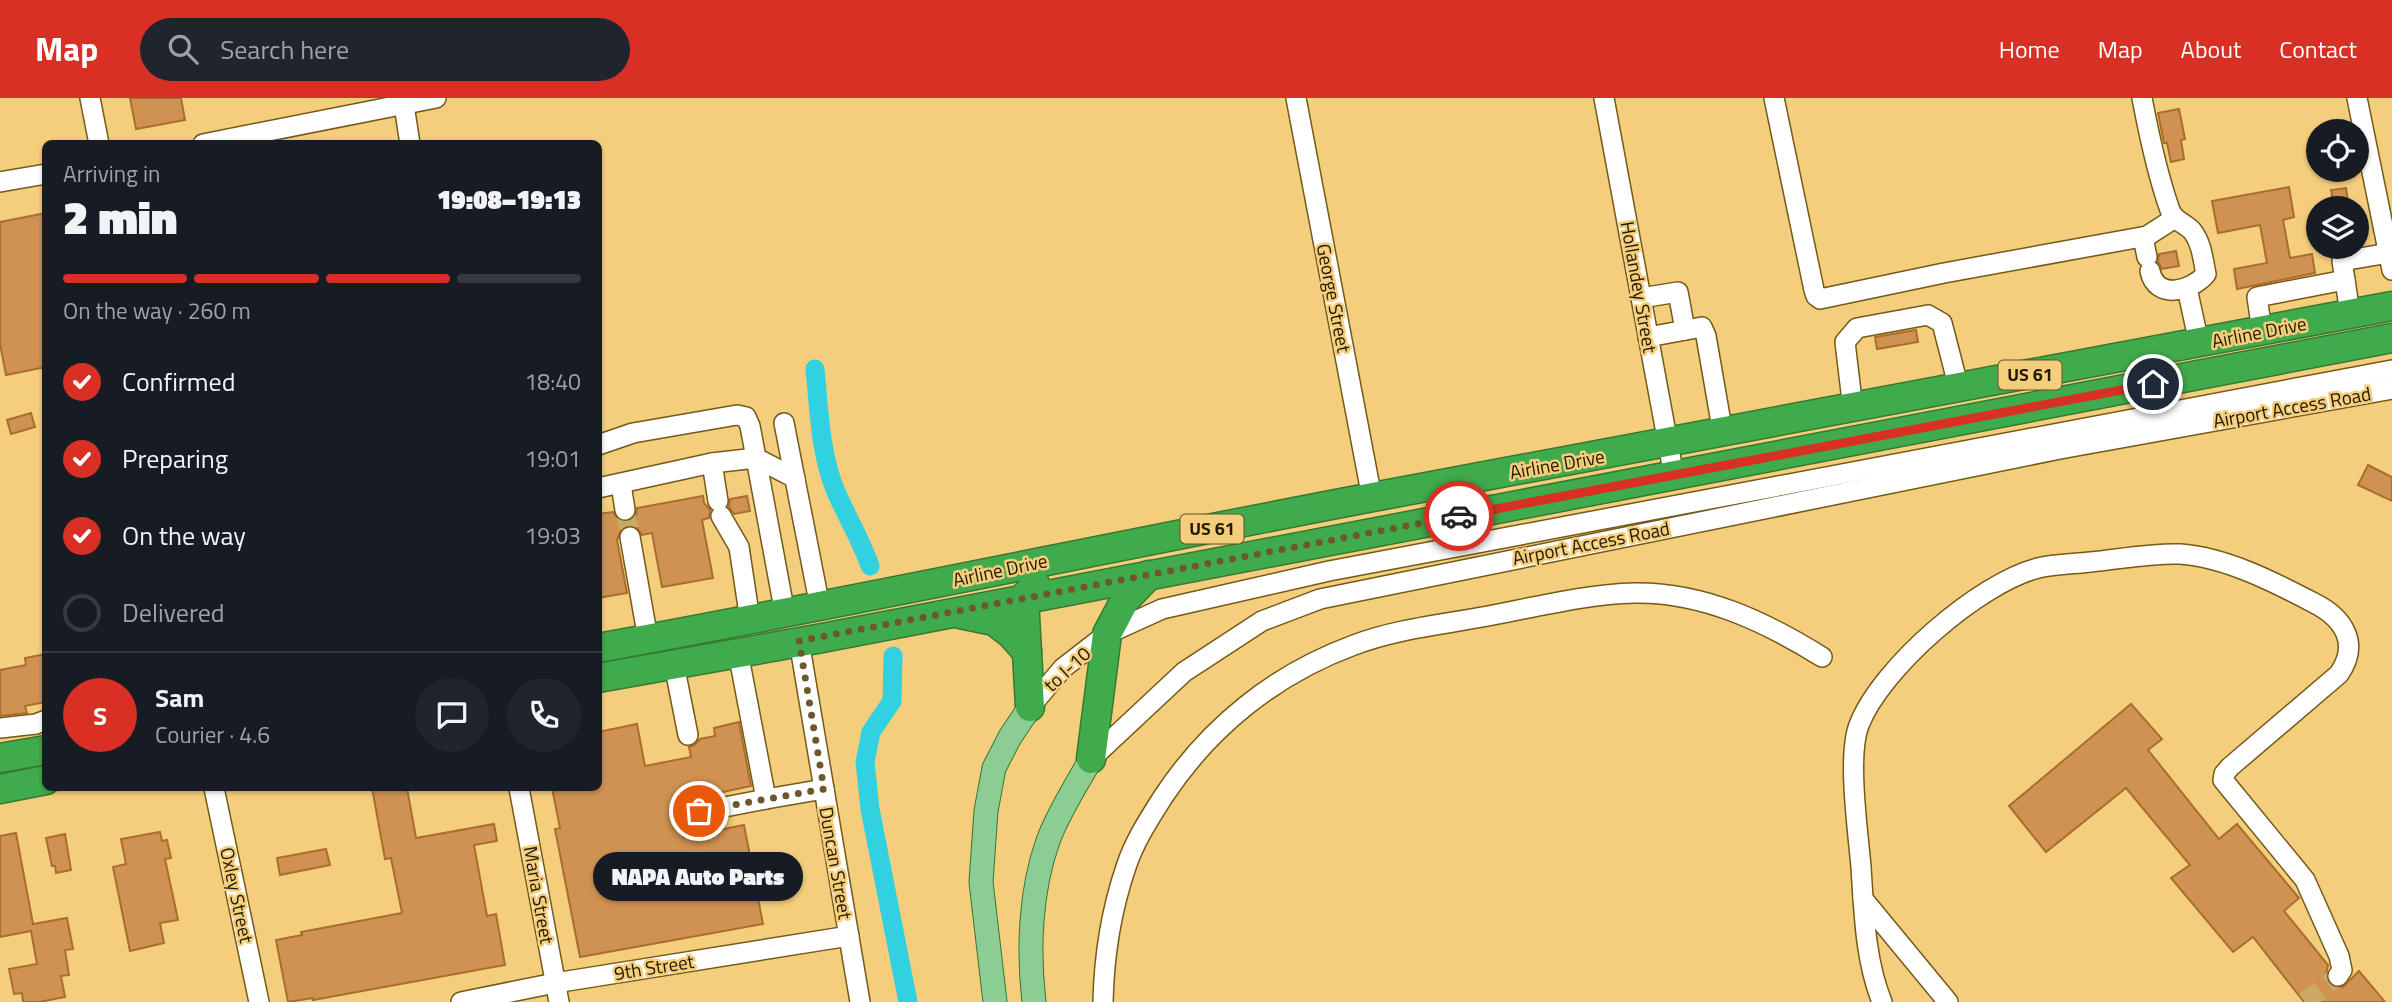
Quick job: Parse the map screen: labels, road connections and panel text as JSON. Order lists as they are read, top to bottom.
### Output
{
  "streets": {
    "highway": ["Airline Drive", "US 61"],
    "main road": ["Airport Access Road"],
    "street": [
      "Hollandey Street",
      "George Street",
      "to I-10",
      "Duncan Street",
      "Oxley Street",
      "Maria Street",
      "9th Street"
    ]
  },
  "crossings": [
    ["Hollandey Street", "Airline Drive"],
    ["George Street", "Airline Drive"],
    ["Airline Drive", "Duncan Street"],
    ["Airport Access Road", "to I-10"],
    ["Duncan Street", "9th Street"],
    ["Maria Street", "9th Street"]
  ],
  "places": ["NAPA Auto Parts"],
  "page": {
    "header": "Map",
    "search": "Search here",
    "nav": [
      "Home",
      "Map",
      "About",
      "Contact"
    ],
    "heading": ["2 min", "Arriving in", "19:08–19:13"],
    "panel": ["Sam", "Courier · 4.6"],
    "bar": "On the way · 260 m",
    "list": [
      ["Confirmed", "18:40"],
      ["Preparing", "19:01"],
      ["On the way", "19:03"],
      "Delivered"
    ],
    "round": "S",
    "bubble": "NAPA Auto Parts"
  }
}
